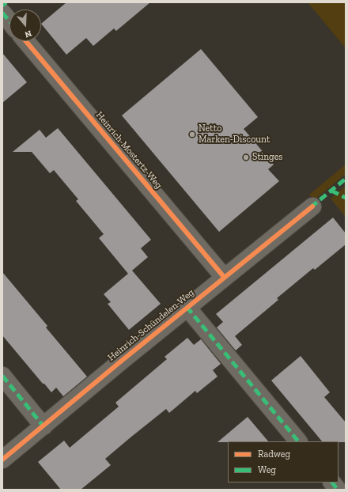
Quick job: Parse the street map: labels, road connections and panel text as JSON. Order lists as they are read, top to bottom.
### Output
{
  "streets": {
    "street": ["Heinrich-Mostertz-Weg", "Heinrich-Schündelen-Weg"]
  },
  "crossings": [
    ["Heinrich-Mostertz-Weg", "Heinrich-Schündelen-Weg"]
  ],
  "places": ["Netto Marken-Discount", "Stinges"],
  "legend": ["Radweg", "Weg"],
  "north": "bottom"
}
